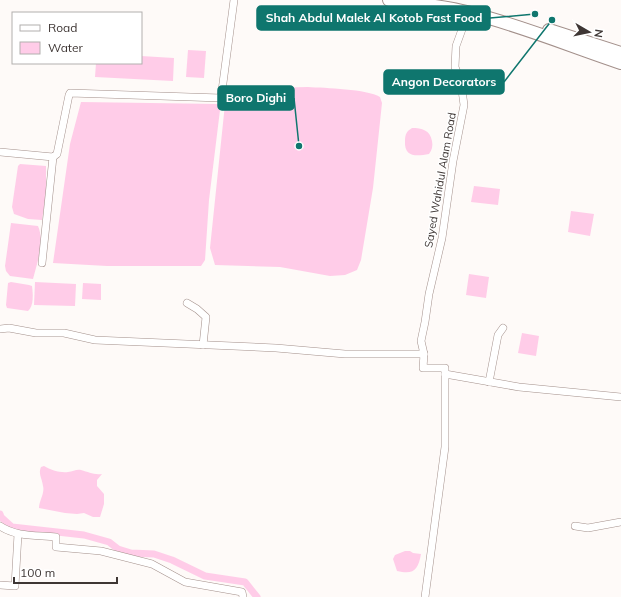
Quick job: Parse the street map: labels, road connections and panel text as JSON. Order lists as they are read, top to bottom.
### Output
{
  "streets": {
    "street": ["Sayed Wahidul Alam Road"]
  },
  "places": ["Shah Abdul Malek Al Kotob Fast Food", "Angon Decorators", "Boro Dighi"],
  "legend": ["Road", "Water"],
  "scale_bar": "100 m",
  "north": "right"
}
